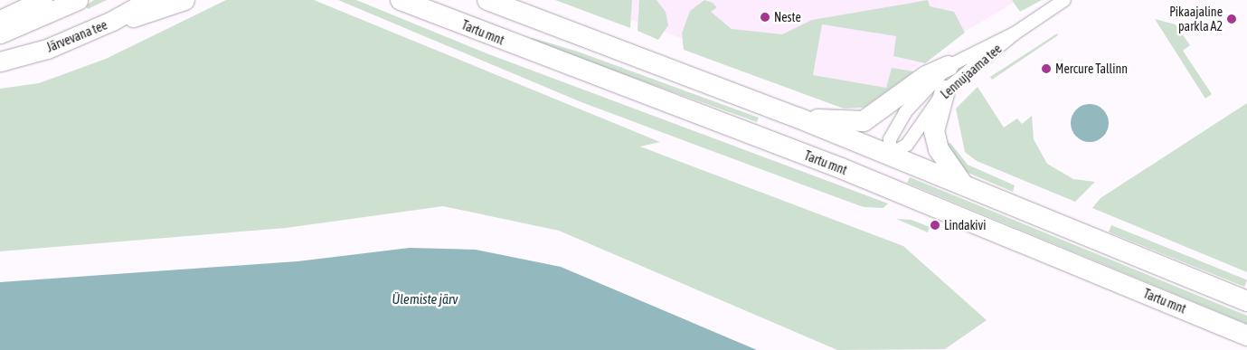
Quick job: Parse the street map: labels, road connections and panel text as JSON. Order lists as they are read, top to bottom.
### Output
{
  "streets": {
    "highway": ["Tartu mnt"],
    "main road": ["Järvevana tee"],
    "street": ["Lennujaama tee"]
  },
  "water": ["Ülemiste järv"],
  "places": [
    "Neste",
    "Pikaajaline parkla A2",
    "Mercure Tallinn",
    "Lindakivi"
  ]
}
